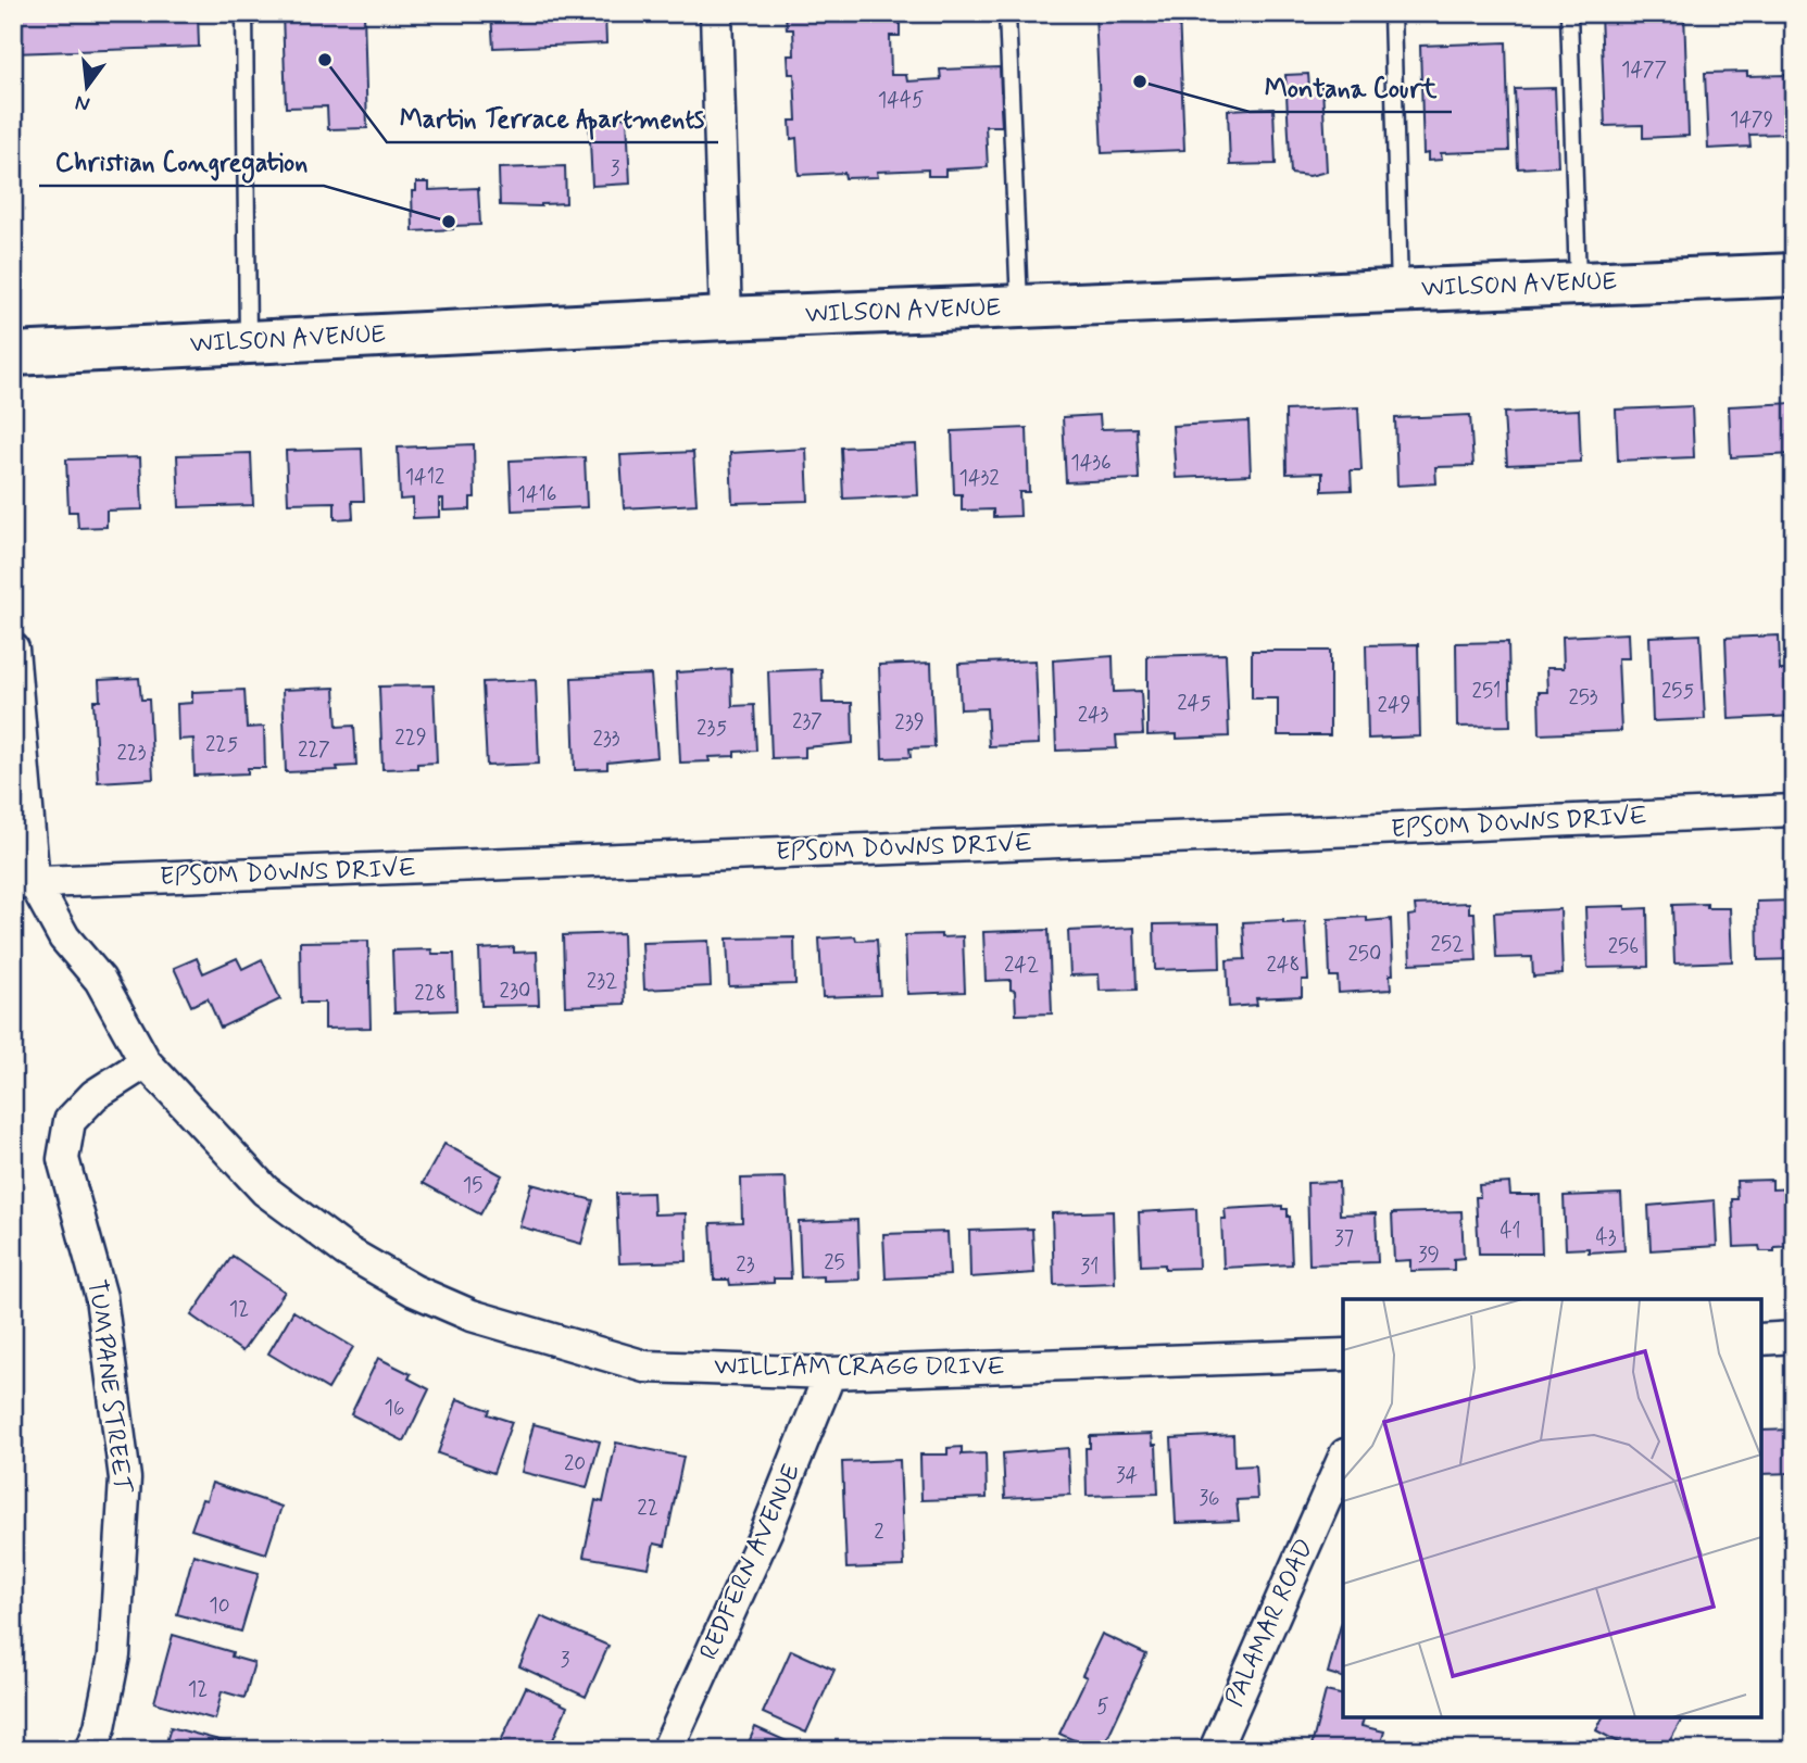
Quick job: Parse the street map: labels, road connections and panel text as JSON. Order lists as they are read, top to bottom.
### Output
{
  "streets": {
    "main road": ["WILSON AVENUE"],
    "street": [
      "EPSOM DOWNS DRIVE",
      "WILLIAM CRAGG DRIVE",
      "TUMPANE STREET",
      "REDFERN AVENUE",
      "PALAMAR ROAD"
    ]
  },
  "crossings": [
    ["EPSOM DOWNS DRIVE", "WILLIAM CRAGG DRIVE"],
    ["WILLIAM CRAGG DRIVE", "TUMPANE STREET"],
    ["WILLIAM CRAGG DRIVE", "REDFERN AVENUE"]
  ],
  "places": ["Martin Terrace Apartments", "Montana Court", "Christian Congregation"],
  "house_numbers": [
    "1477",
    "1445",
    "1479",
    "3",
    "1436",
    "1412",
    "1432",
    "1416",
    "251",
    "255",
    "253",
    "245",
    "249",
    "243",
    "237",
    "239",
    "235",
    "229",
    "233",
    "225",
    "227",
    "223",
    "252",
    "256",
    "250",
    "242",
    "248",
    "232",
    "230",
    "228",
    "15",
    "41",
    "43",
    "37",
    "39",
    "25",
    "23",
    "31",
    "12",
    "16",
    "20",
    "34",
    "36",
    "22",
    "2",
    "10",
    "3",
    "12",
    "5"
  ],
  "north": "bottom"
}
